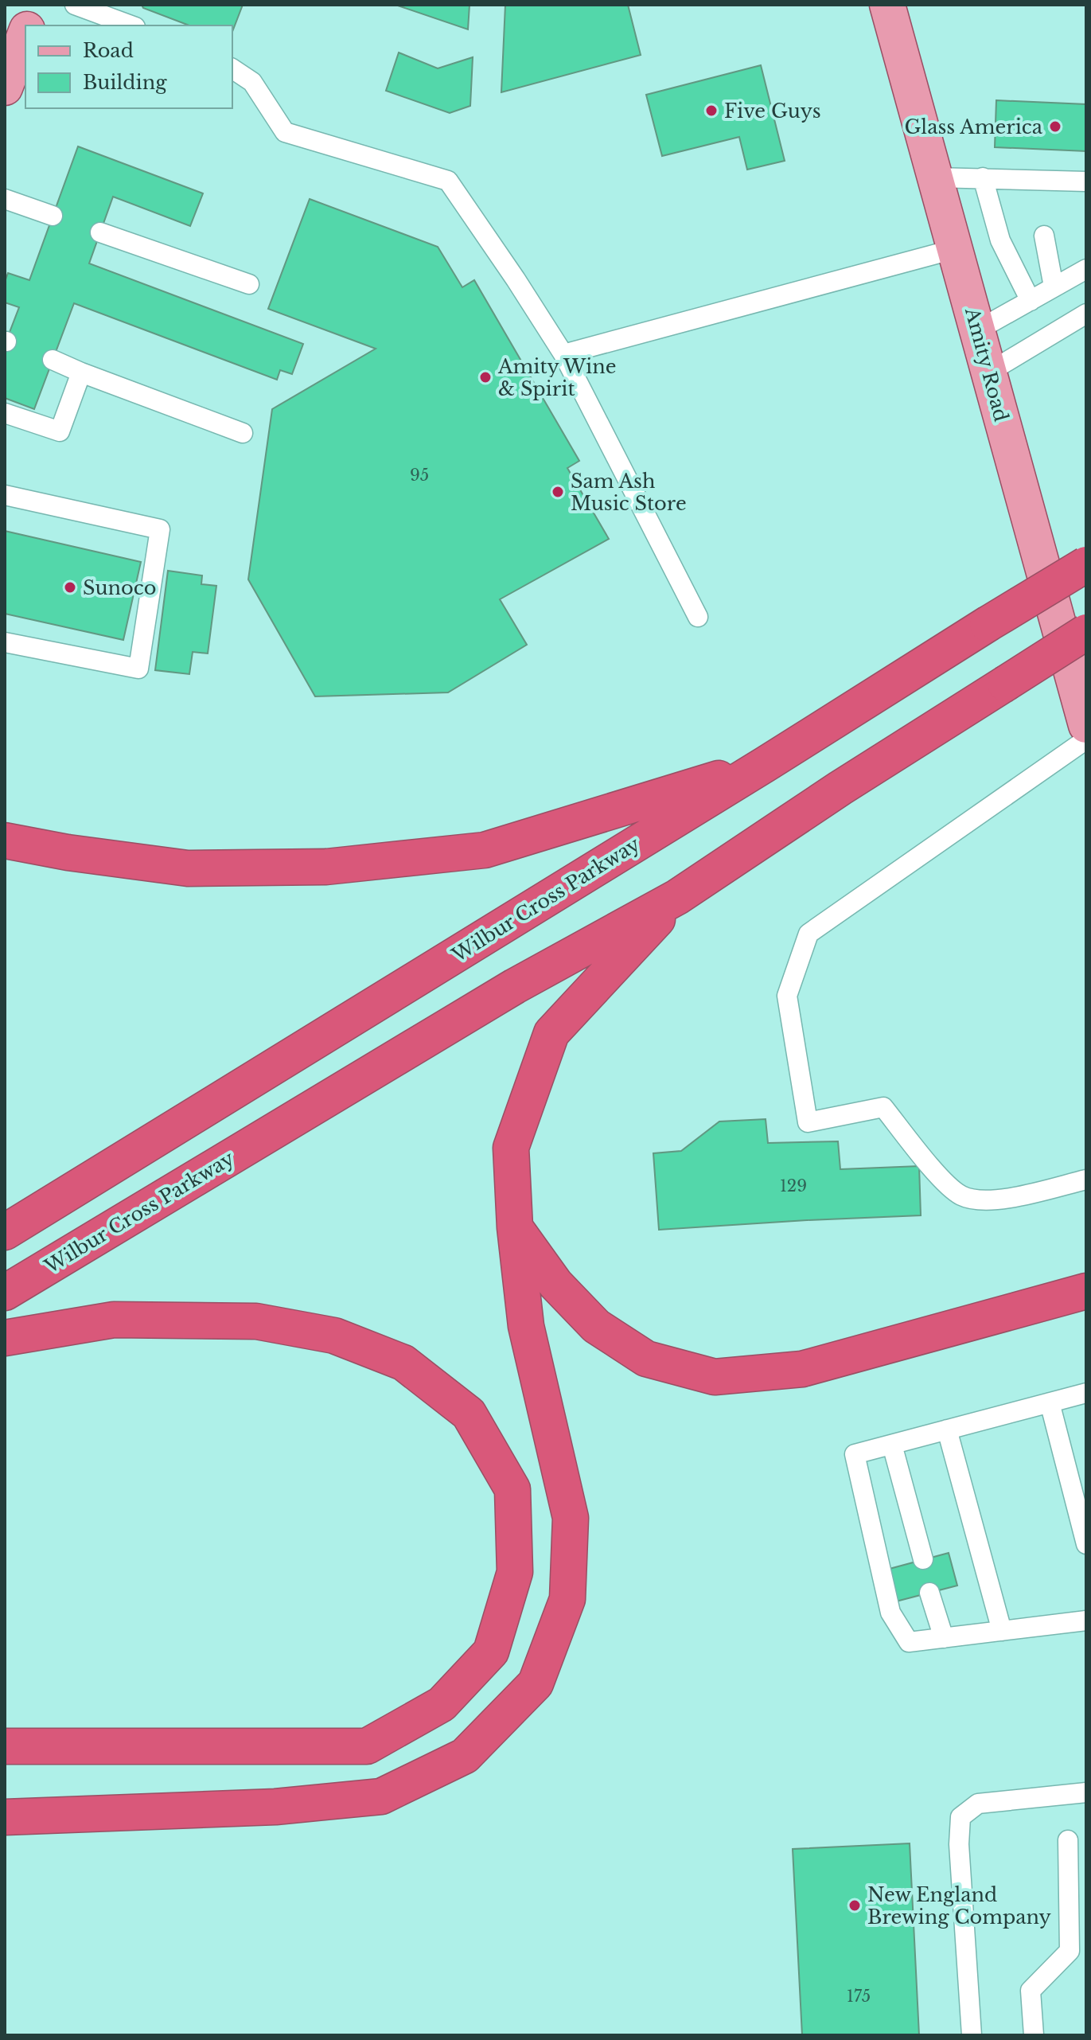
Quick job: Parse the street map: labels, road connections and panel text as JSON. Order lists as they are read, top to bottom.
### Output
{
  "streets": {
    "highway": ["Wilbur Cross Parkway"],
    "main road": ["Amity Road"]
  },
  "places": [
    "Five Guys",
    "Glass America",
    "Amity Wine & Spirit",
    "Sam Ash Music Store",
    "Sunoco",
    "New England Brewing Company"
  ],
  "house_numbers": ["95", "129", "175"],
  "legend": ["Road", "Building"]
}
